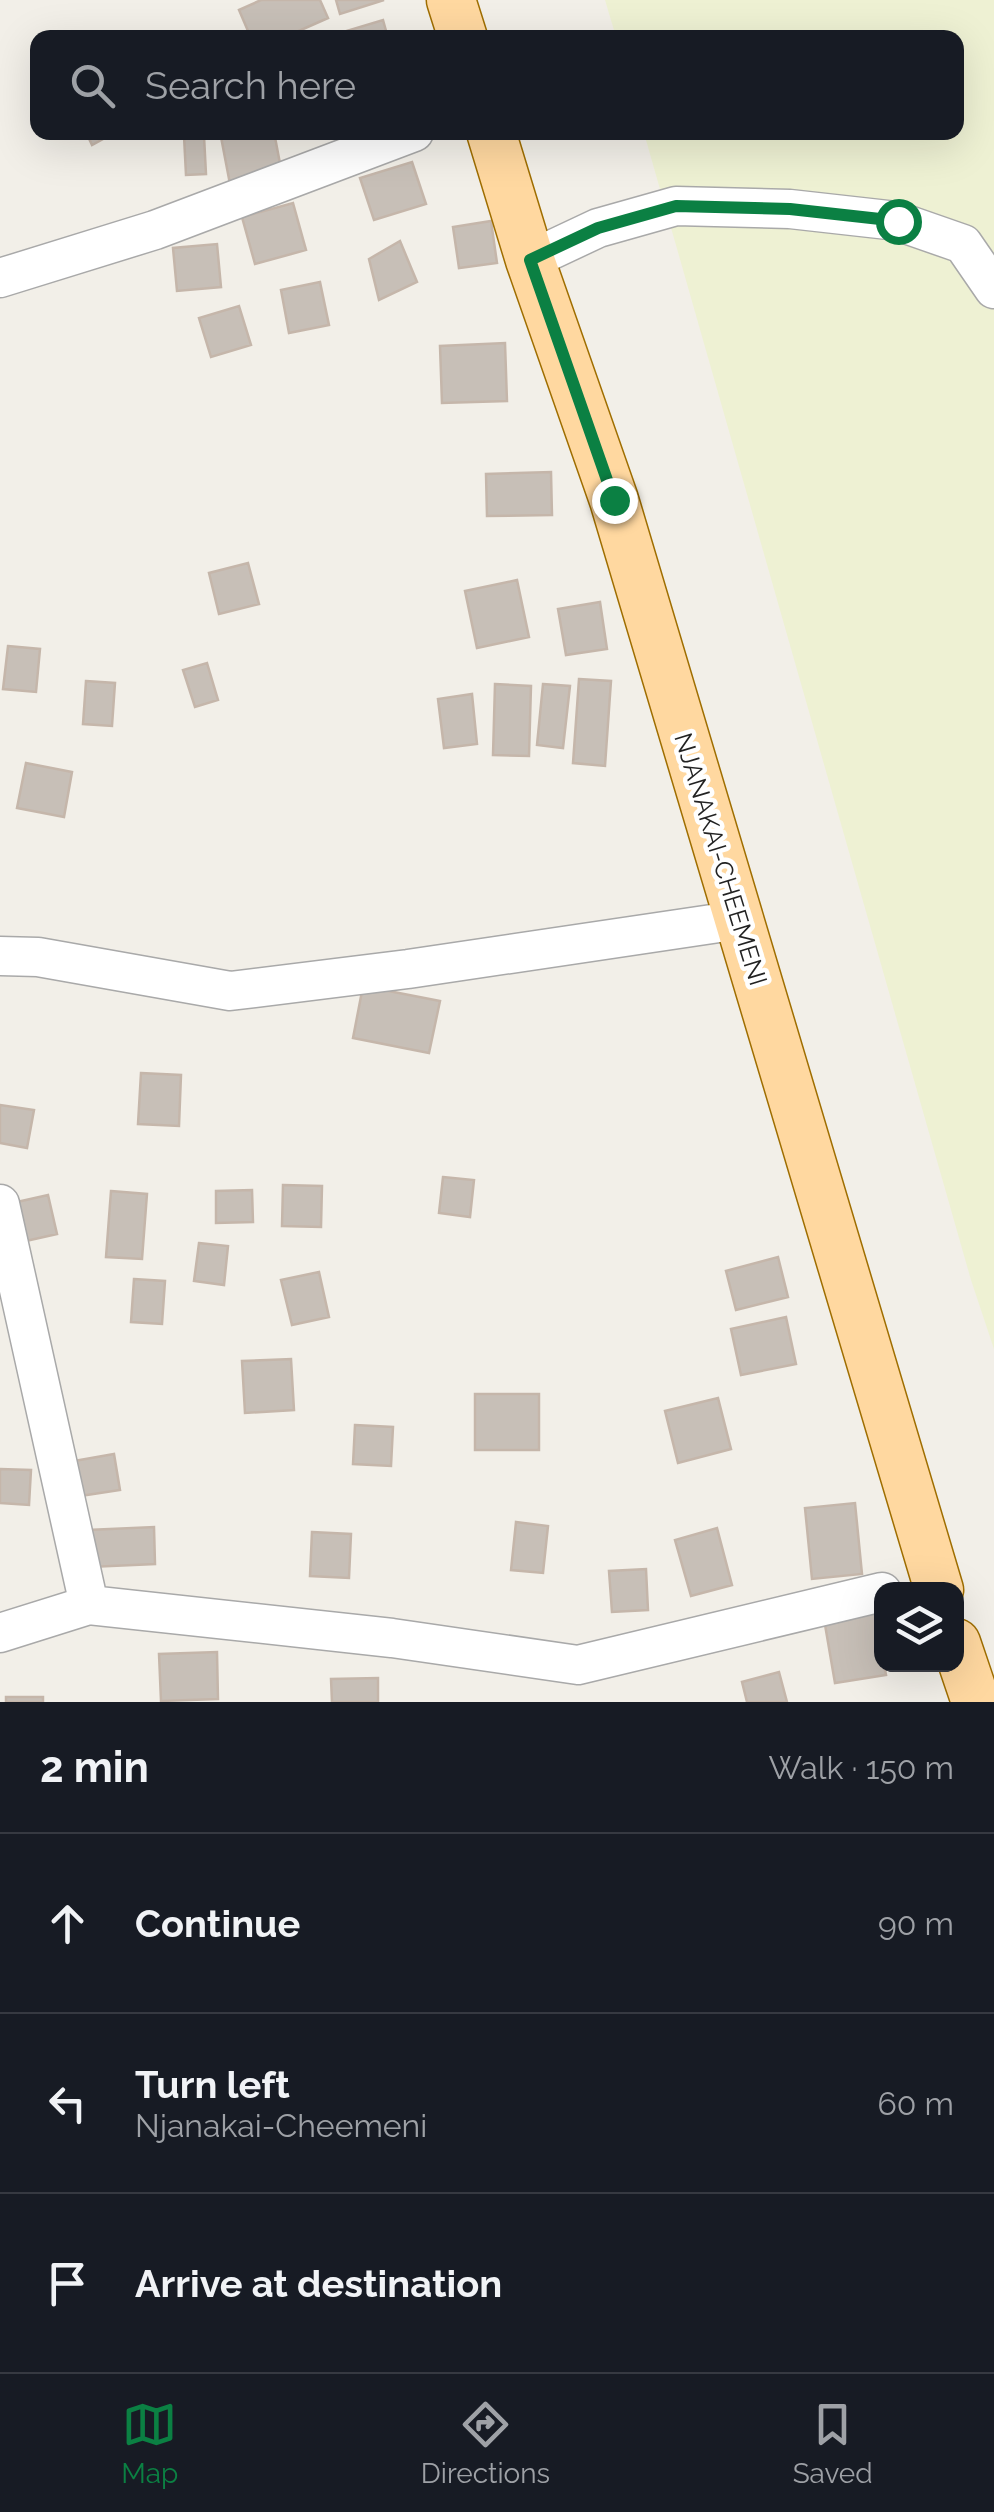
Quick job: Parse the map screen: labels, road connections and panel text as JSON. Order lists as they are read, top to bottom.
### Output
{
  "streets": {
    "main road": ["NJANAKAI-CHEEMENI"]
  },
  "page": {
    "search": "Search here",
    "heading": ["2 min", "Walk · 150 m"],
    "list": [
      ["Continue", "90 m"],
      ["Turn left", "Njanakai-Cheemeni", "60 m"],
      "Arrive at destination"
    ],
    "nav": ["Map", "Directions", "Saved"]
  }
}
